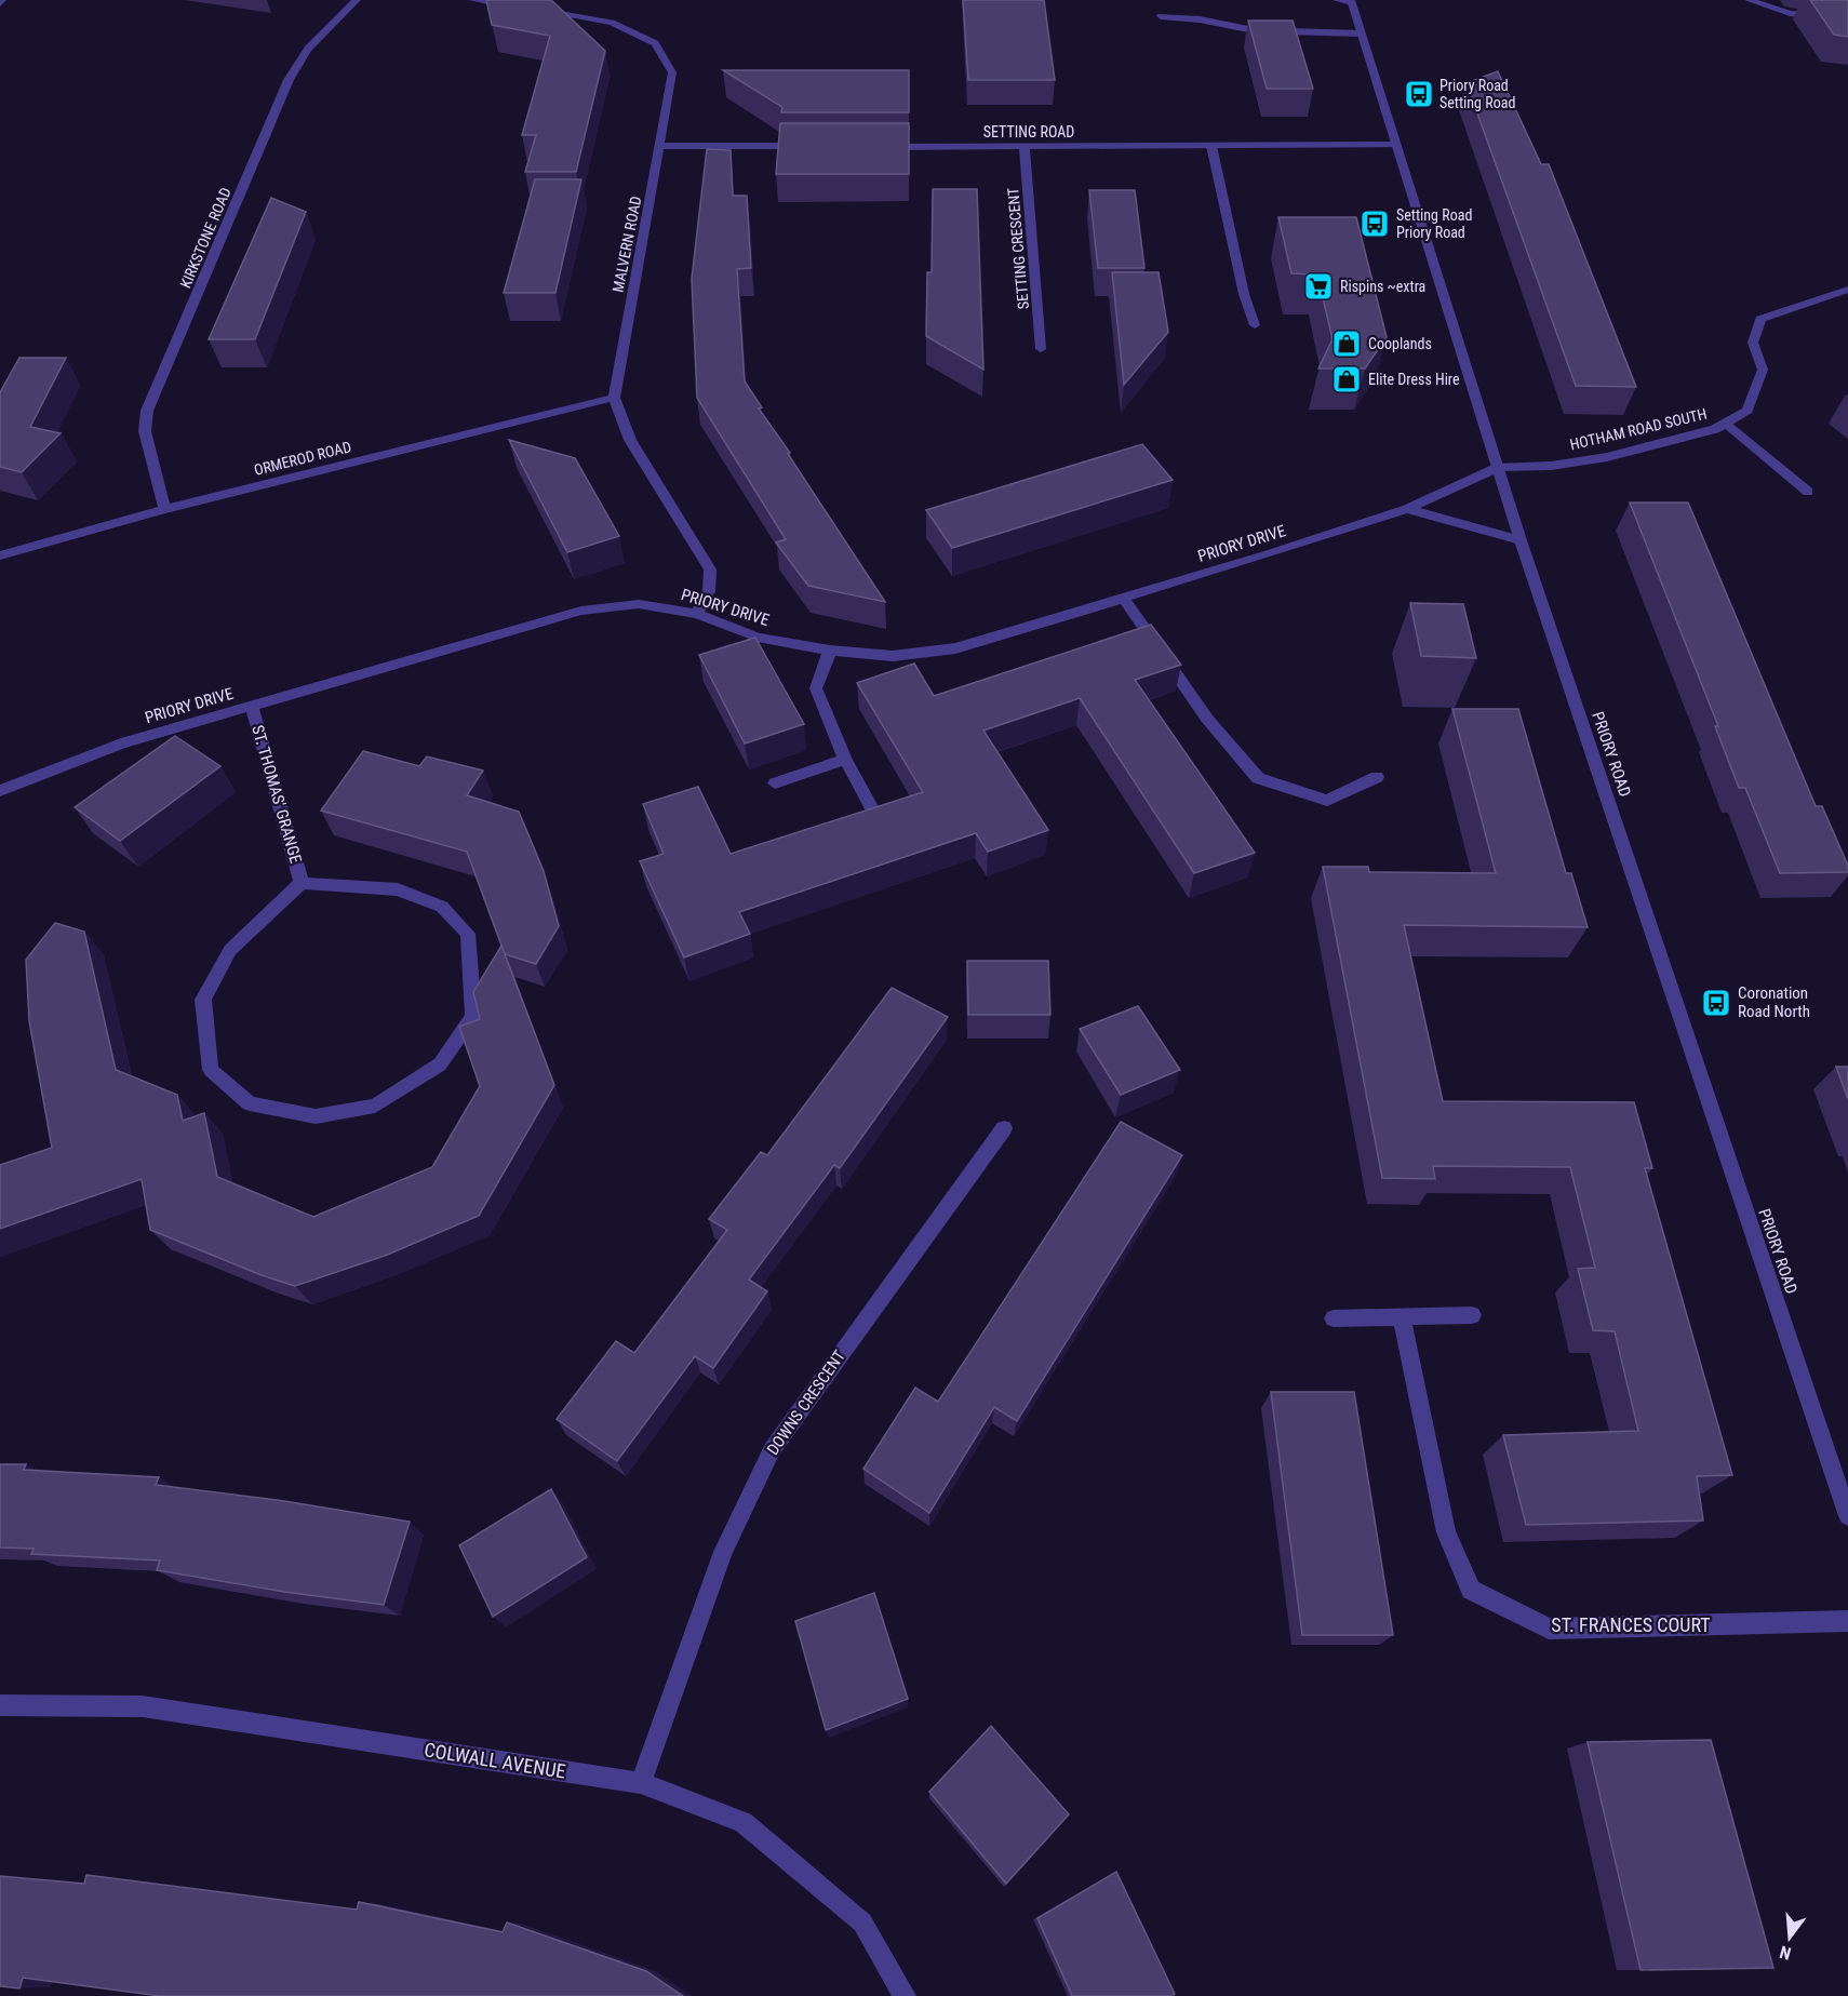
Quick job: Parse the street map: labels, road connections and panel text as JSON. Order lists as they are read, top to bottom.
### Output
{
  "streets": {
    "street": [
      "SETTING ROAD",
      "KIRKSTONE ROAD",
      "MALVERN ROAD",
      "SETTING CRESCENT",
      "HOTHAM ROAD SOUTH",
      "ORMEROD ROAD",
      "PRIORY DRIVE",
      "PRIORY ROAD",
      "ST. THOMAS' GRANGE",
      "DOWNS CRESCENT",
      "ST. FRANCES COURT",
      "COLWALL AVENUE"
    ]
  },
  "crossings": [
    ["SETTING ROAD", "SETTING CRESCENT"],
    ["SETTING ROAD", "PRIORY ROAD"],
    ["KIRKSTONE ROAD", "ORMEROD ROAD"],
    ["MALVERN ROAD", "ORMEROD ROAD"],
    ["HOTHAM ROAD SOUTH", "PRIORY DRIVE"],
    ["HOTHAM ROAD SOUTH", "PRIORY ROAD"],
    ["PRIORY DRIVE", "PRIORY ROAD"],
    ["PRIORY DRIVE", "ST. THOMAS' GRANGE"],
    ["DOWNS CRESCENT", "COLWALL AVENUE"]
  ],
  "places": {
    "bus stop": ["Priory Road Setting Road", "Setting Road Priory Road", "Coronation Road North"],
    "supermarket": ["Rispins ~extra"],
    "shop": ["Cooplands", "Elite Dress Hire"]
  },
  "north": "bottom"
}
